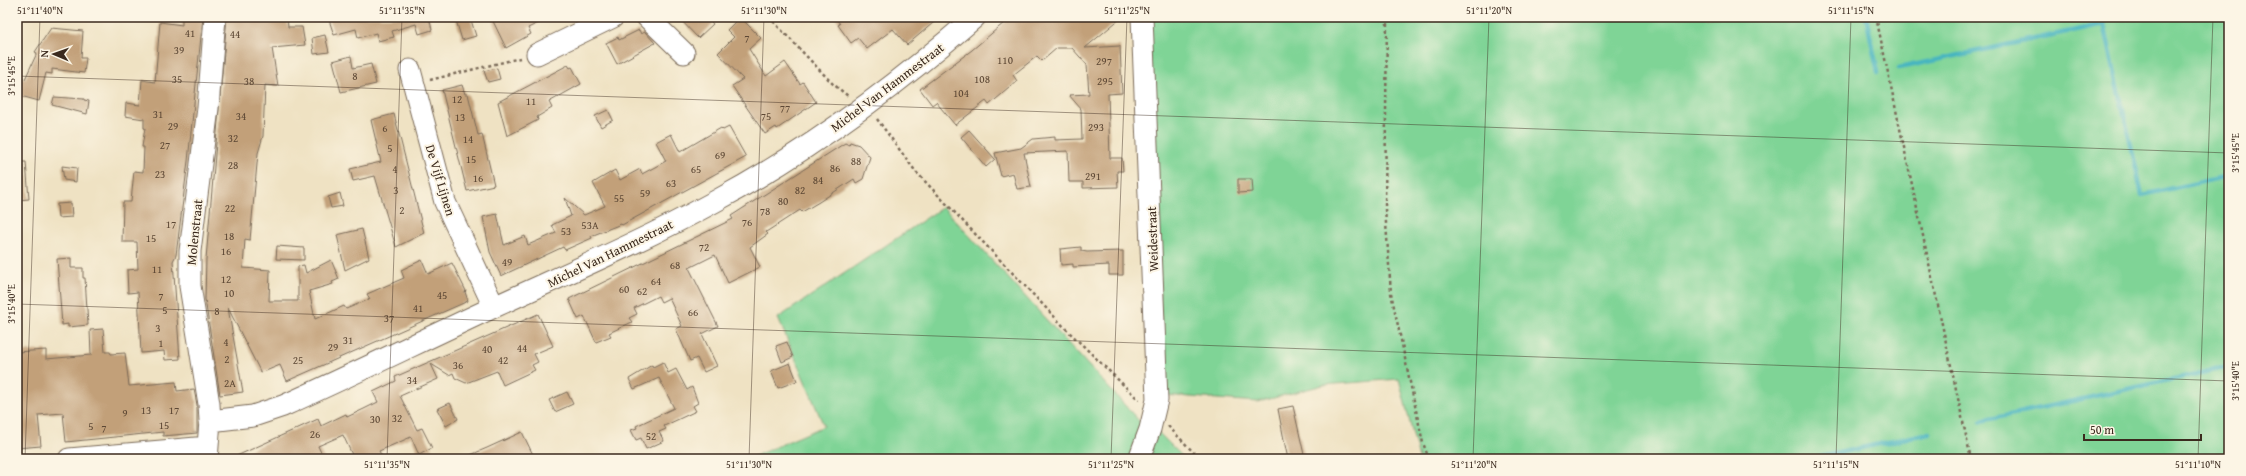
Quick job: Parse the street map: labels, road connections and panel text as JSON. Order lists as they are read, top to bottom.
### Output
{
  "streets": {
    "street": [
      "Michel Van Hammestraat",
      "De Vijf Lijnen",
      "Molenstraat",
      "Weidestraat"
    ]
  },
  "crossings": [
    ["Michel Van Hammestraat", "De Vijf Lijnen"],
    ["Michel Van Hammestraat", "Molenstraat"]
  ],
  "house_numbers": [
    "41",
    "44",
    "7",
    "39",
    "110",
    "297",
    "8",
    "35",
    "108",
    "38",
    "295",
    "104",
    "12",
    "11",
    "77",
    "31",
    "34",
    "75",
    "13",
    "29",
    "293",
    "6",
    "32",
    "14",
    "27",
    "5",
    "69",
    "15",
    "88",
    "28",
    "86",
    "4",
    "65",
    "23",
    "291",
    "16",
    "84",
    "63",
    "3",
    "82",
    "59",
    "55",
    "80",
    "22",
    "2",
    "78",
    "76",
    "17",
    "53A",
    "53",
    "18",
    "15",
    "72",
    "16",
    "49",
    "68",
    "11",
    "12",
    "64",
    "60",
    "62",
    "10",
    "45",
    "7",
    "41",
    "5",
    "8",
    "66",
    "37",
    "3",
    "31",
    "4",
    "1",
    "29",
    "44",
    "40",
    "2",
    "25",
    "42",
    "36",
    "34",
    "2A",
    "13",
    "17",
    "9",
    "32",
    "30",
    "15",
    "5",
    "7",
    "26",
    "52"
  ],
  "scale_bar": "50 m",
  "north": "left",
  "coordinates": [
    "51°11'40\"N",
    "51°11'35\"N",
    "51°11'30\"N",
    "51°11'25\"N",
    "51°11'20\"N",
    "51°11'15\"N",
    "3°15'45\"E",
    "3°15'40\"E",
    "51°11'10\"N"
  ]
}
